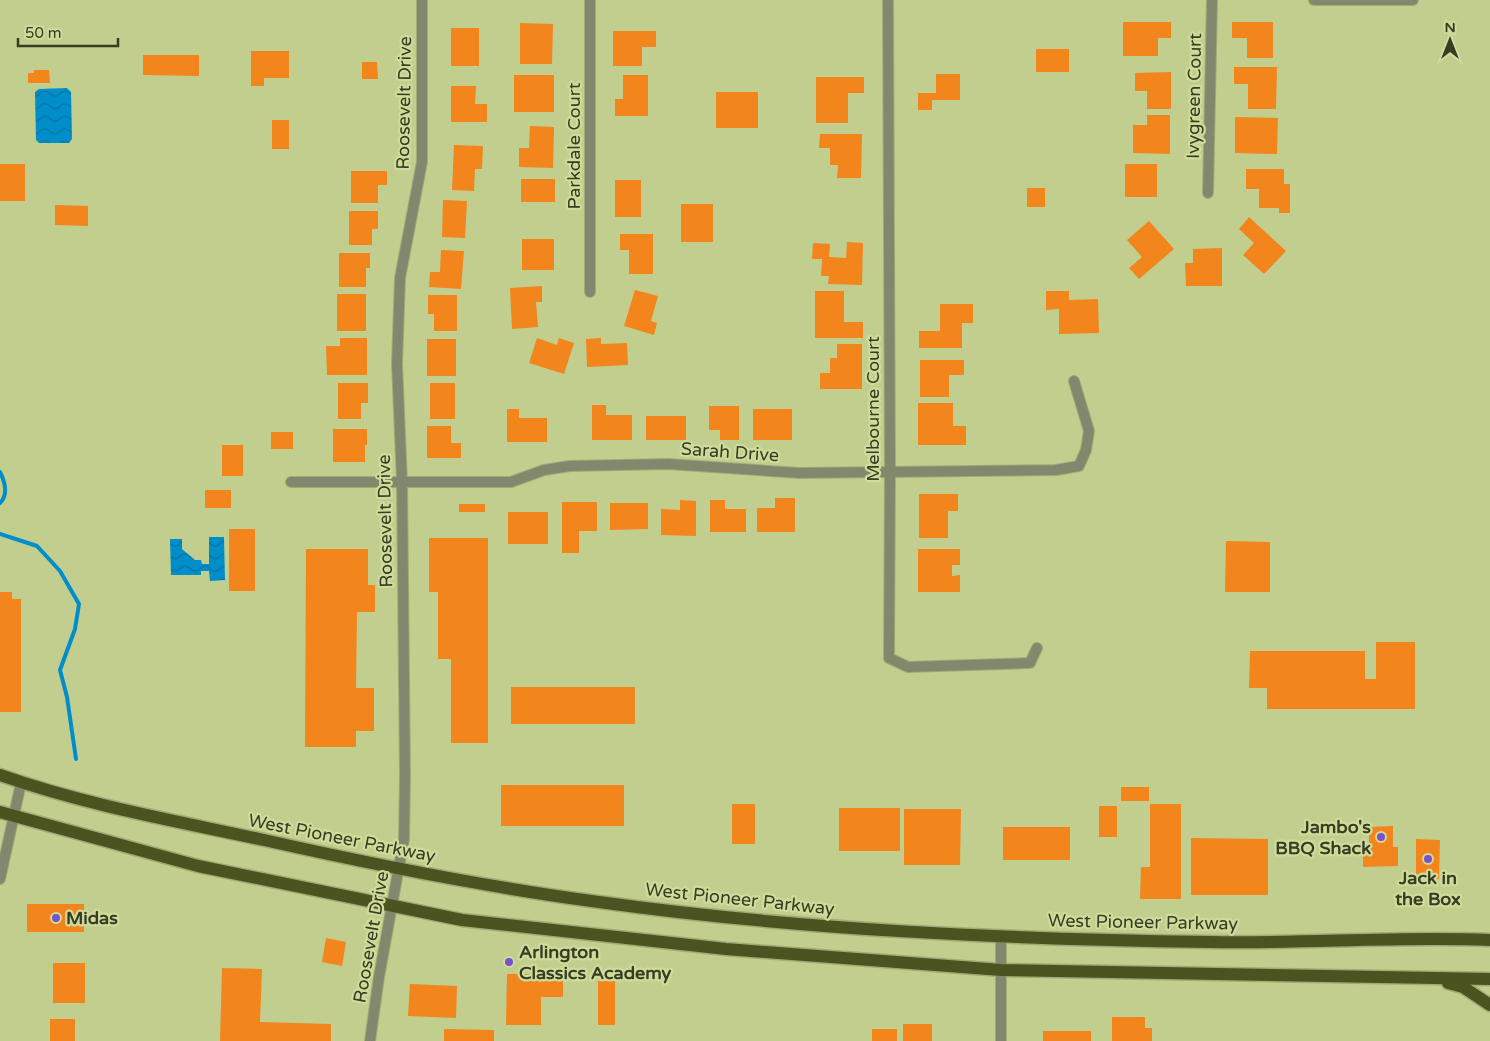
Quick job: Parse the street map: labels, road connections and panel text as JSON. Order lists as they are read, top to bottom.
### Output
{
  "streets": {
    "main road": ["West Pioneer Parkway"],
    "street": [
      "Ivygreen Court",
      "Roosevelt Drive",
      "Parkdale Court",
      "Melbourne Court",
      "Sarah Drive"
    ]
  },
  "crossings": [
    ["Roosevelt Drive", "Sarah Drive"],
    ["Roosevelt Drive", "West Pioneer Parkway"],
    ["Melbourne Court", "Sarah Drive"]
  ],
  "places": [
    "Jambo's BBQ Shack",
    "Jack in the Box",
    "Midas",
    "Arlington Classics Academy"
  ],
  "scale_bar": "50 m",
  "north": "top"
}
